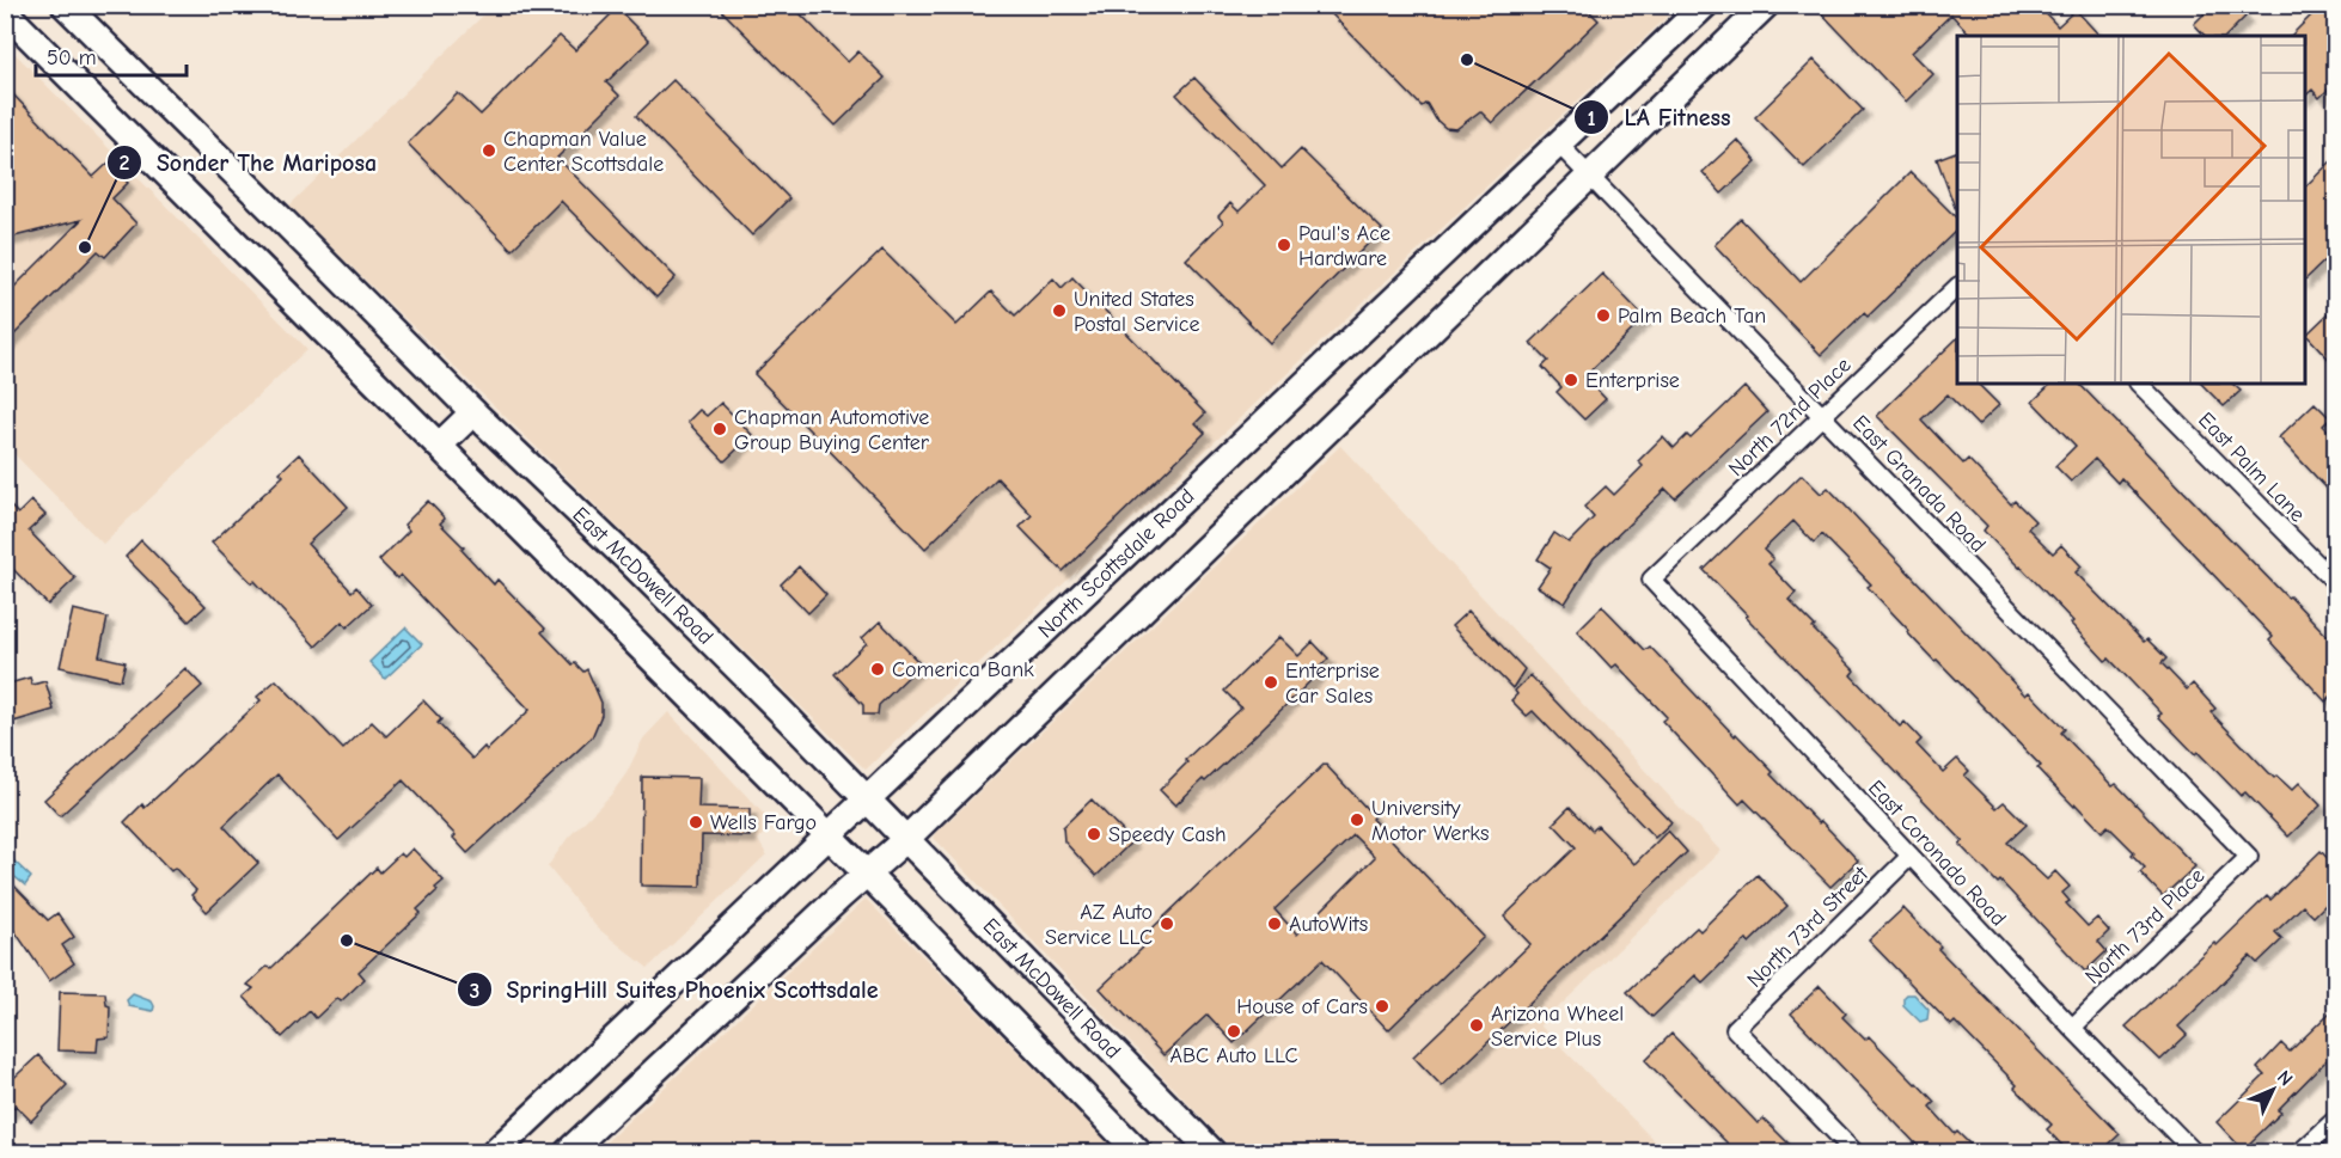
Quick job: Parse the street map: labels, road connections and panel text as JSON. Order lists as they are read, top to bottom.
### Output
{
  "streets": {
    "main road": ["North Scottsdale Road", "East McDowell Road"],
    "street": [
      "North 72nd Place",
      "East Palm Lane",
      "East Granada Road",
      "East Coronado Road",
      "North 73rd Place",
      "North 73rd Street"
    ]
  },
  "crossings": [
    ["North 72nd Place", "East Granada Road"],
    ["North 72nd Place", "East Coronado Road"],
    ["East Granada Road", "North Scottsdale Road"],
    ["East Granada Road", "North 73rd Place"],
    ["North Scottsdale Road", "East McDowell Road"],
    ["East Coronado Road", "North 73rd Place"],
    ["East Coronado Road", "North 73rd Street"]
  ],
  "places": [
    "LA Fitness",
    "Chapman Value Center Scottsdale",
    "Paul's Ace Hardware",
    "Sonder The Mariposa",
    "United States Postal Service",
    "Palm Beach Tan",
    "Enterprise",
    "Chapman Automotive Group Buying Center",
    "Comerica Bank",
    "Enterprise Car Sales",
    "University Motor Werks",
    "Wells Fargo",
    "Speedy Cash",
    "AZ Auto Service LLC",
    "AutoWits",
    "SpringHill Suites Phoenix Scottsdale",
    "House of Cars",
    "Arizona Wheel Service Plus",
    "ABC Auto LLC"
  ],
  "scale_bar": "50 m",
  "north": "top right"
}
